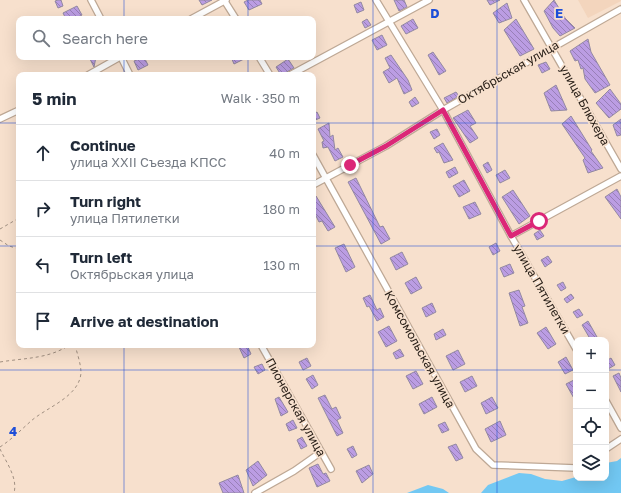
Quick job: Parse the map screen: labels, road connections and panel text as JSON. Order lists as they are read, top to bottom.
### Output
{
  "streets": {
    "street": [
      "Октябрьская улица",
      "улица Блюхера",
      "улица Пятилетки",
      "Комсомольская улица",
      "Пионерская улица"
    ]
  },
  "crossings": [
    ["Октябрьская улица", "улица Блюхера"],
    ["Октябрьская улица", "улица Пятилетки"],
    ["Октябрьская улица", "Комсомольская улица"]
  ],
  "page": {
    "search": "Search here",
    "heading": ["5 min", "Walk · 350 m"],
    "list": [
      ["Continue", "улица XXII Съезда КПСС", "40 m"],
      ["Turn right", "улица Пятилетки", "180 m"],
      ["Turn left", "Октябрьская улица", "130 m"],
      "Arrive at destination"
    ],
    "map_buttons": ["+", "−"]
  },
  "grid": {
    "columns": ["D", "E"],
    "rows": ["4"]
  }
}
